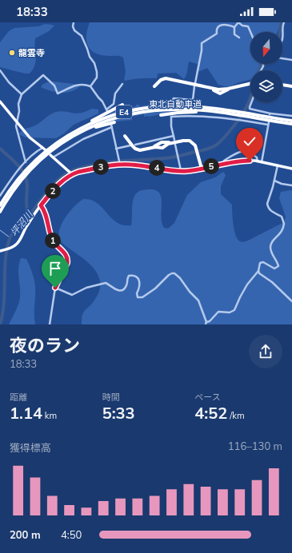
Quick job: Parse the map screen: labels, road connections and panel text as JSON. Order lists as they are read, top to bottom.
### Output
{
  "streets": {
    "highway": ["東北自動車道", "E4"]
  },
  "water": ["坪沼川"],
  "places": ["龍雲寺"],
  "north": "bottom",
  "page": {
    "status": "18:33",
    "pins": [
      "5",
      "3",
      "4",
      "2",
      "1"
    ],
    "heading": ["夜のラン", "18:33"],
    "stats": [
      ["距離", "1.14 km"],
      ["時間", "5:33"],
      ["ペース", "4:52 /km"]
    ],
    "chart": ["獲得標高", "116–130 m"],
    "list": [
      {
        "name": "200 m",
        "note": "4:50"
      }
    ]
  }
}
